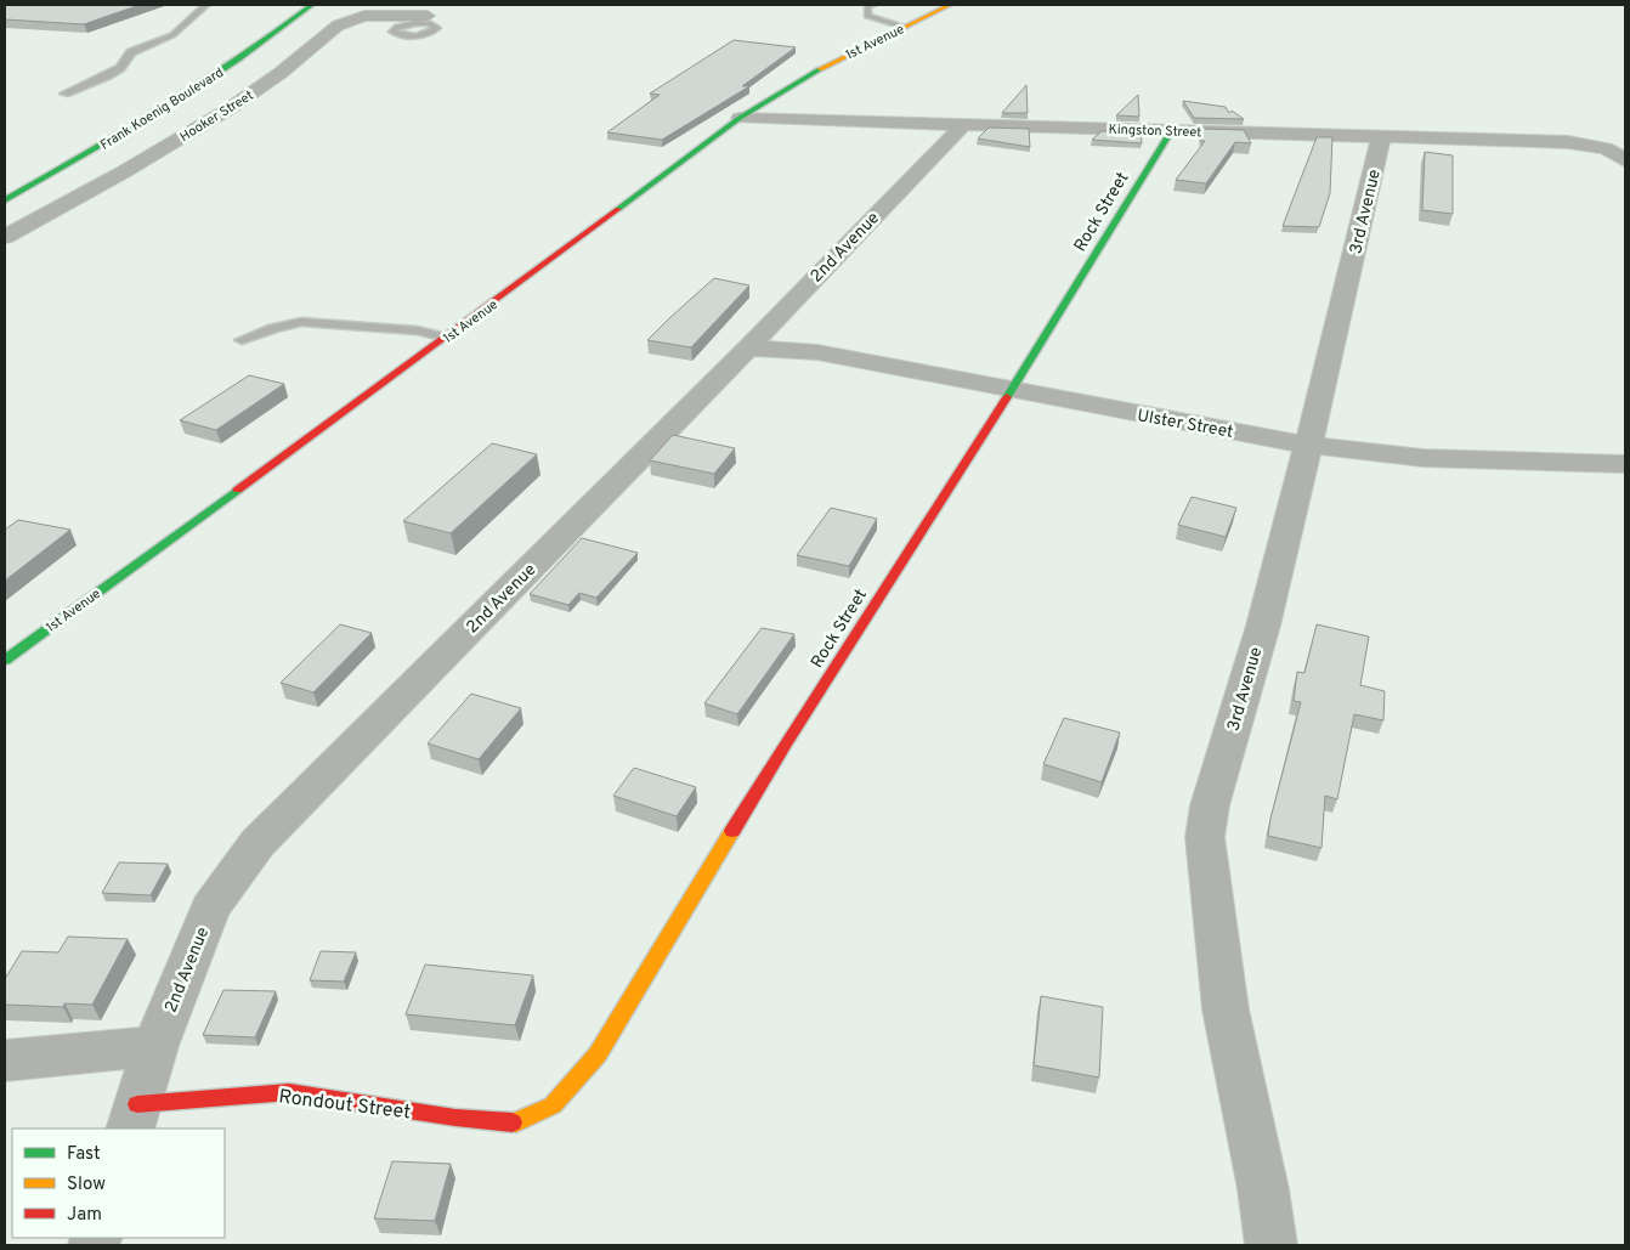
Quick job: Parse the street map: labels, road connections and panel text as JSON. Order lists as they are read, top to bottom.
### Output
{
  "streets": {
    "street": [
      "1st Avenue",
      "Frank Koenig Boulevard",
      "Hooker Street",
      "Kingston Street",
      "Rock Street",
      "3rd Avenue",
      "2nd Avenue",
      "Ulster Street",
      "Rondout Street"
    ]
  },
  "crossings": [
    ["1st Avenue", "Kingston Street"],
    ["Kingston Street", "Rock Street"],
    ["Kingston Street", "3rd Avenue"],
    ["Kingston Street", "2nd Avenue"],
    ["Rock Street", "Ulster Street"],
    ["Rock Street", "Rondout Street"],
    ["3rd Avenue", "Ulster Street"],
    ["2nd Avenue", "Ulster Street"],
    ["2nd Avenue", "Rondout Street"]
  ],
  "legend": ["Fast", "Slow", "Jam"]
}
